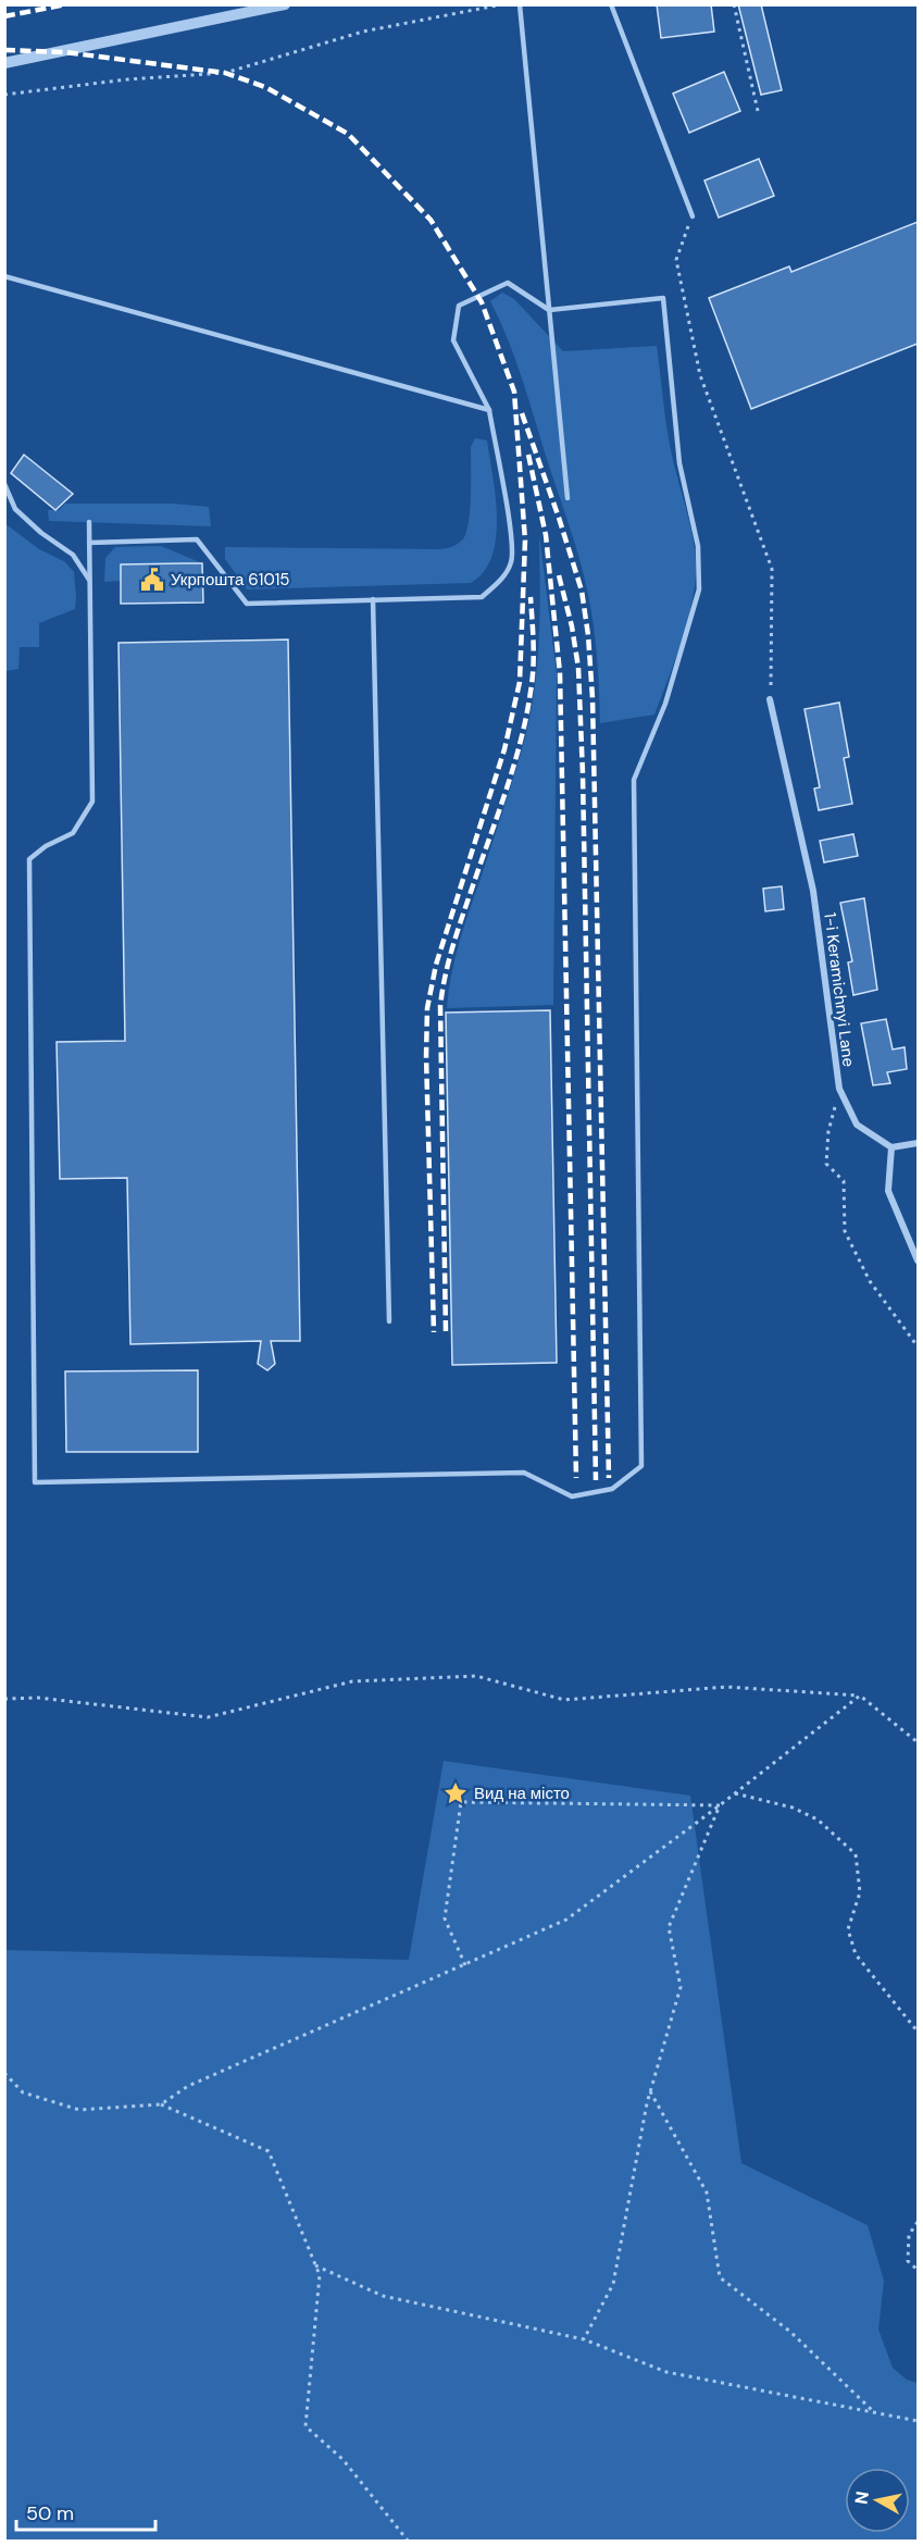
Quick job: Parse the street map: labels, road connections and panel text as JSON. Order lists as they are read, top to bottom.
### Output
{
  "streets": {
    "street": ["1-i Keramichnyi Lane"]
  },
  "places": {
    "public building": ["Укрпошта 61015"],
    "place": ["Вид на місто"]
  },
  "scale_bar": "50 m",
  "north": "left"
}
